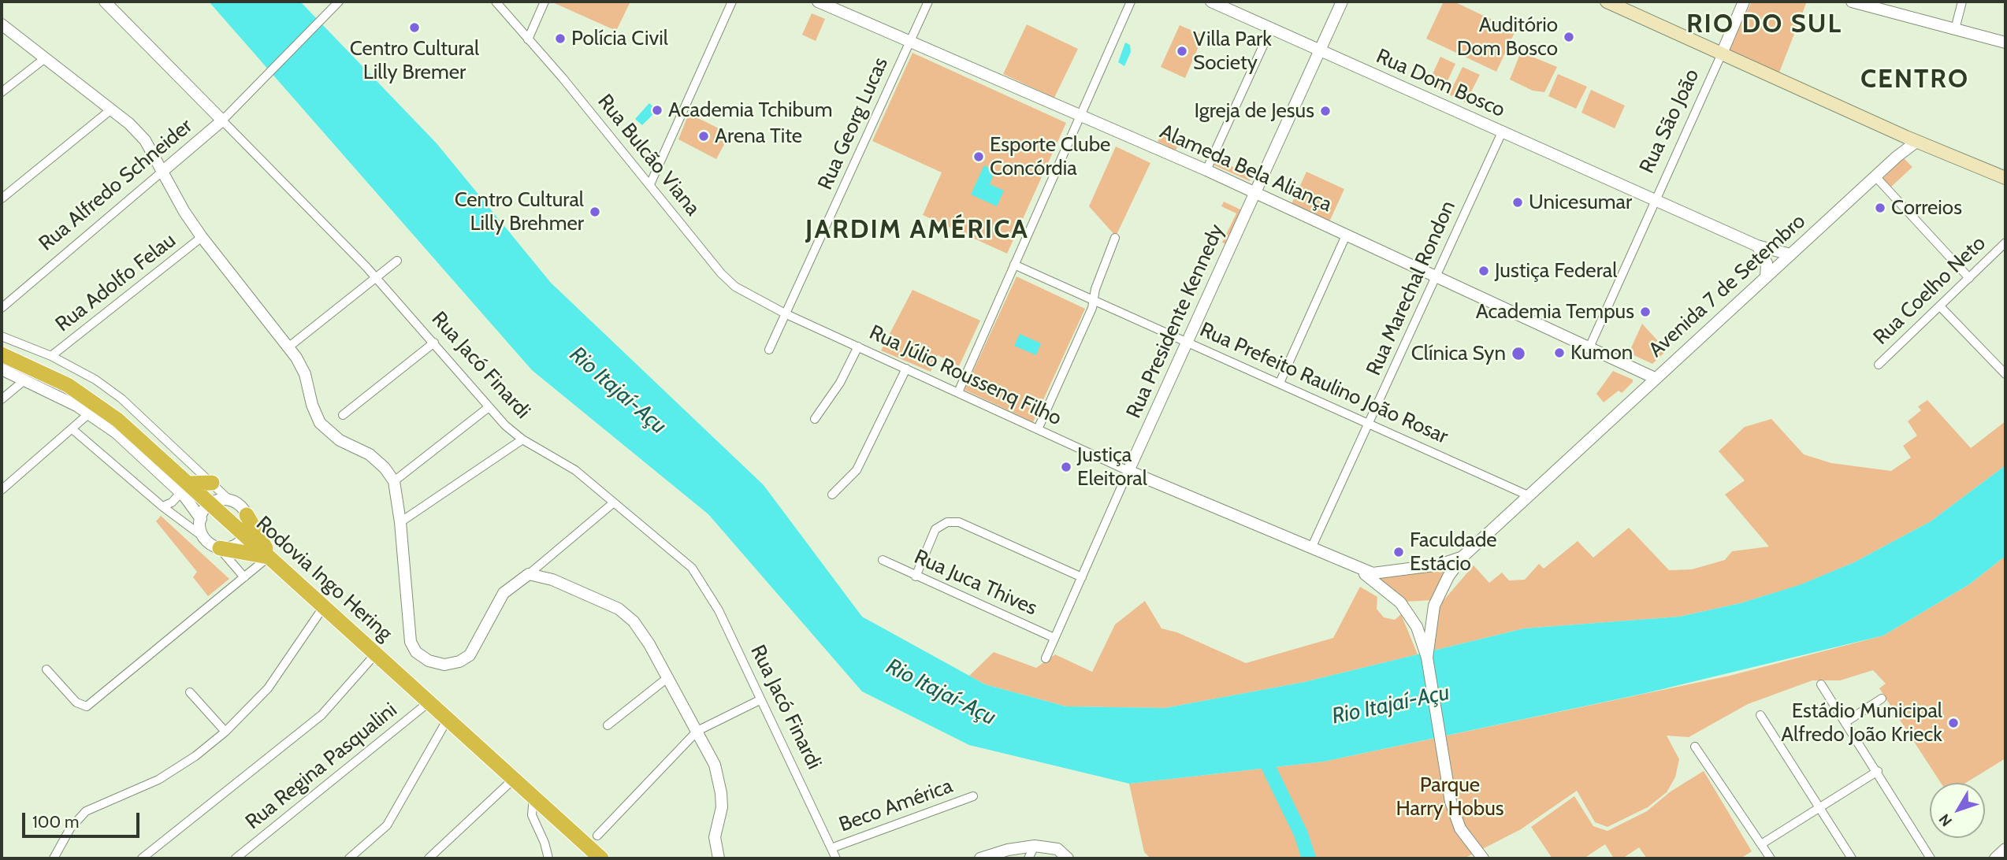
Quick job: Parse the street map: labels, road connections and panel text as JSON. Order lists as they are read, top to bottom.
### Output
{
  "streets": {
    "highway": ["Rodovia Ingo Hering"],
    "street": [
      "Rua Dom Bosco",
      "Rua São João",
      "Rua Georg Lucas",
      "Rua Bulcão Viana",
      "Alameda Bela Aliança",
      "Rua Alfredo Schneider",
      "Rua Adolfo Felau",
      "Avenida 7 de Setembro",
      "Rua Marechal Rondon",
      "Rua Coelho Neto",
      "Rua Presidente Kennedy",
      "Rua Jacó Finardi",
      "Rua Júlio Roussenq Filho",
      "Rua Prefeito Raulino João Rosar",
      "Rua Juca Thives",
      "Rua Regina Pasqualini",
      "Beco América"
    ]
  },
  "crossings": [
    ["Rua Dom Bosco", "Rua São João"],
    ["Rua Dom Bosco", "Avenida 7 de Setembro"],
    ["Rua Dom Bosco", "Rua Marechal Rondon"],
    ["Rua Dom Bosco", "Rua Presidente Kennedy"],
    ["Rua São João", "Alameda Bela Aliança"],
    ["Rua Georg Lucas", "Rua Bulcão Viana"],
    ["Rua Georg Lucas", "Alameda Bela Aliança"],
    ["Rua Georg Lucas", "Rua Júlio Roussenq Filho"],
    ["Rua Bulcão Viana", "Rua Júlio Roussenq Filho"],
    ["Alameda Bela Aliança", "Avenida 7 de Setembro"],
    ["Alameda Bela Aliança", "Rua Marechal Rondon"],
    ["Alameda Bela Aliança", "Rua Presidente Kennedy"],
    ["Rua Alfredo Schneider", "Rua Jacó Finardi"],
    ["Avenida 7 de Setembro", "Rua Prefeito Raulino João Rosar"],
    ["Rua Marechal Rondon", "Rua Prefeito Raulino João Rosar"],
    ["Rua Presidente Kennedy", "Rua Júlio Roussenq Filho"],
    ["Rua Presidente Kennedy", "Rua Prefeito Raulino João Rosar"],
    ["Rua Presidente Kennedy", "Rua Juca Thives"],
    ["Rua Jacó Finardi", "Beco América"],
    ["Rodovia Ingo Hering", "Rua Regina Pasqualini"]
  ],
  "districts": ["RIO DO SUL", "CENTRO", "JARDIM AMÉRICA"],
  "water": ["Rio Itajaí-Açu"],
  "parks": ["Parque Harry Hobus"],
  "places": [
    "Centro Cultural Lilly Bremer",
    "Auditório Dom Bosco",
    "Polícia Civil",
    "Villa Park Society",
    "Academia Tchibum",
    "Igreja de Jesus",
    "Arena Tite",
    "Esporte Clube Concórdia",
    "Unicesumar",
    "Correios",
    "Centro Cultural Lilly Brehmer",
    "Justiça Federal",
    "Academia Tempus",
    "Kumon",
    "Clínica Syn",
    "Justiça Eleitoral",
    "Faculdade Estácio",
    "Estádio Municipal Alfredo João Krieck"
  ],
  "scale_bar": "100 m",
  "north": "bottom left"
}
